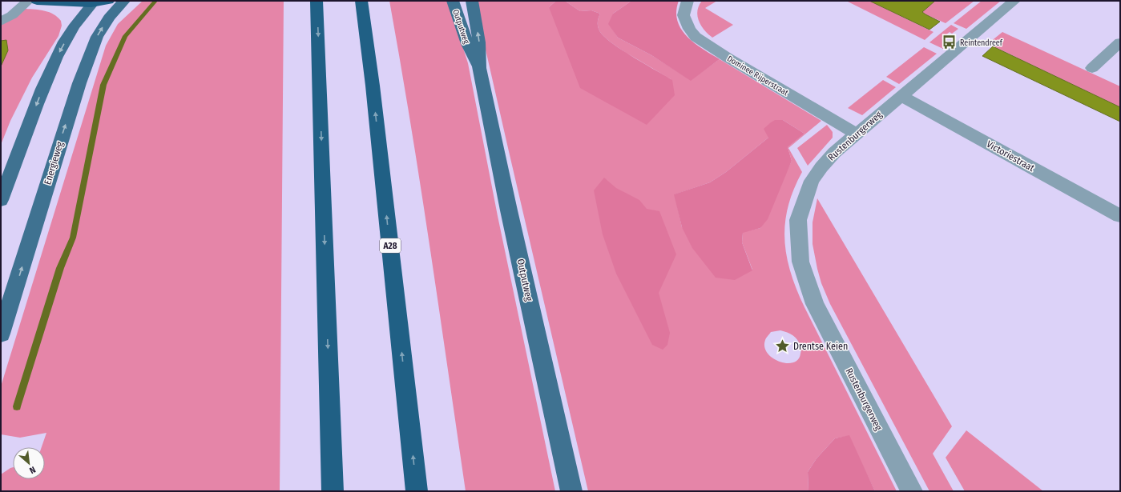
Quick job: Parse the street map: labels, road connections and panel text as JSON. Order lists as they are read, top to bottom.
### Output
{
  "streets": {
    "highway": ["A28"],
    "main road": ["Outputweg", "Energieweg"],
    "street": ["Dominee Rijperstraat", "Rustenburgerweg", "Victoriestraat"]
  },
  "crossings": [
    ["Dominee Rijperstraat", "Rustenburgerweg"],
    ["Rustenburgerweg", "Victoriestraat"]
  ],
  "places": {
    "bus stop": ["Reintendreef"],
    "place": ["Drentse Keien"]
  },
  "north": "bottom right"
}
